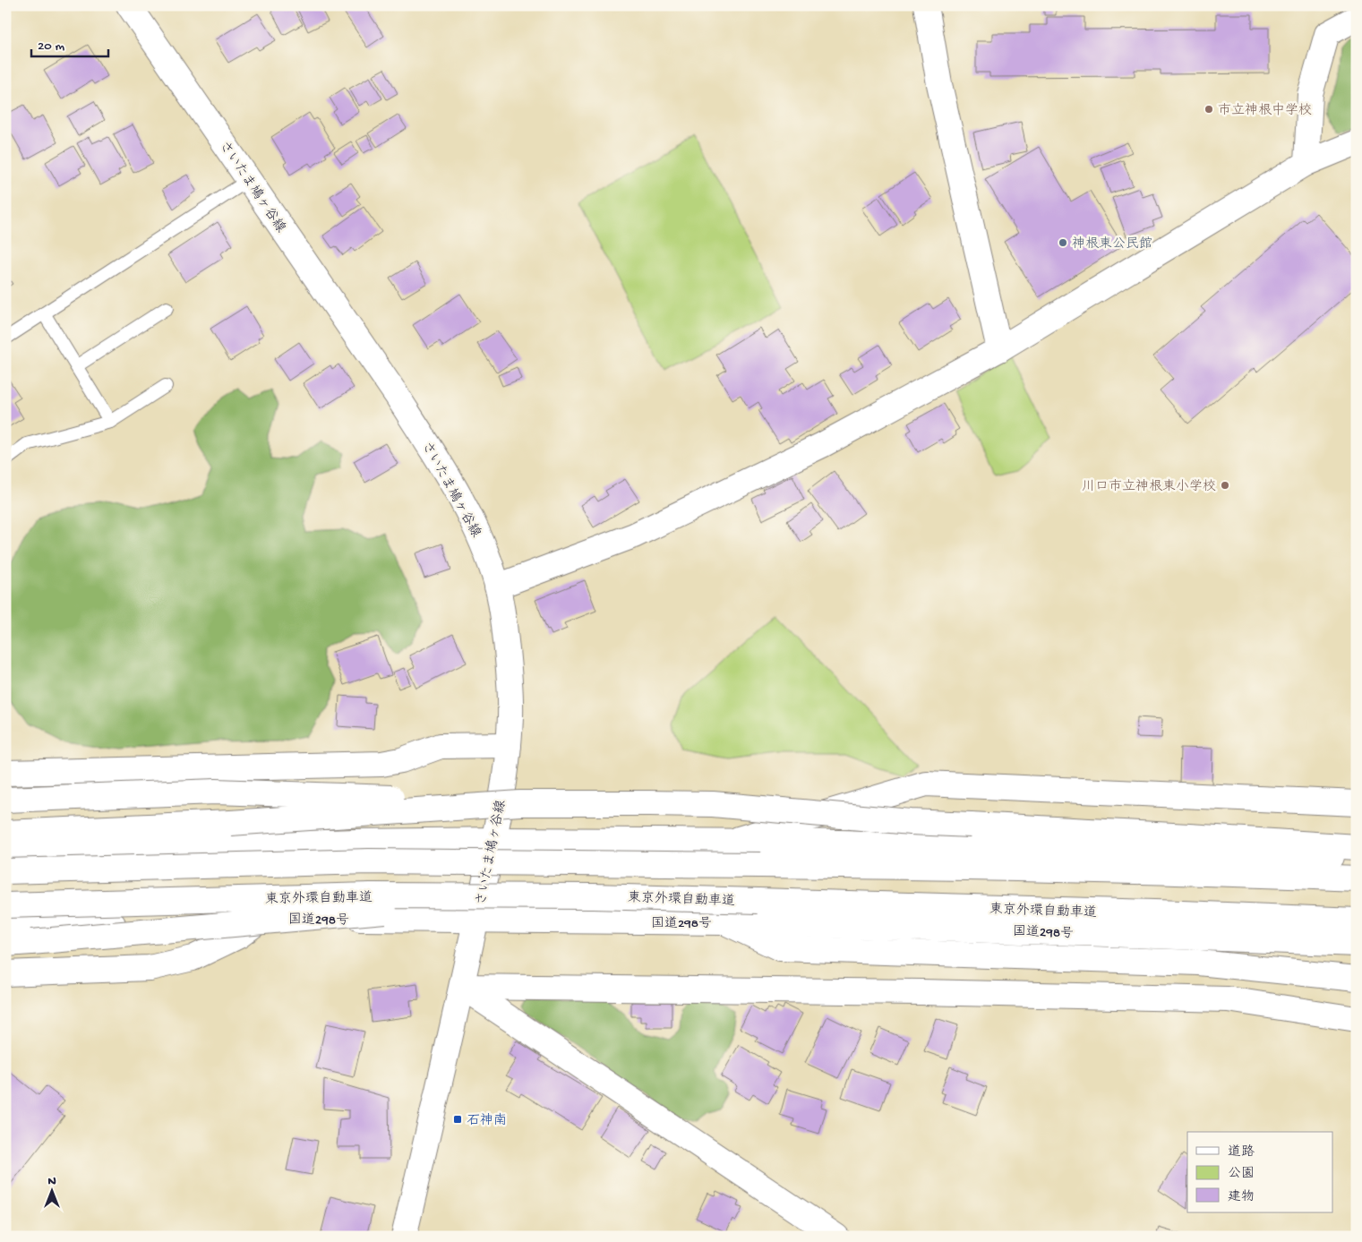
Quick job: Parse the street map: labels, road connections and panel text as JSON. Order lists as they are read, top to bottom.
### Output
{
  "streets": {
    "main road": ["さいたま鳩ヶ谷線", "東京外環自動車道", "国道298号"]
  },
  "crossings": [
    ["さいたま鳩ヶ谷線", "国道298号"]
  ],
  "places": {
    "other": ["市立神根中学校", "神根東公民館", "川口市立神根東小学校"],
    "transit": ["石神南"]
  },
  "legend": ["道路", "公園", "建物"],
  "scale_bar": "20 m",
  "north": "top"
}
